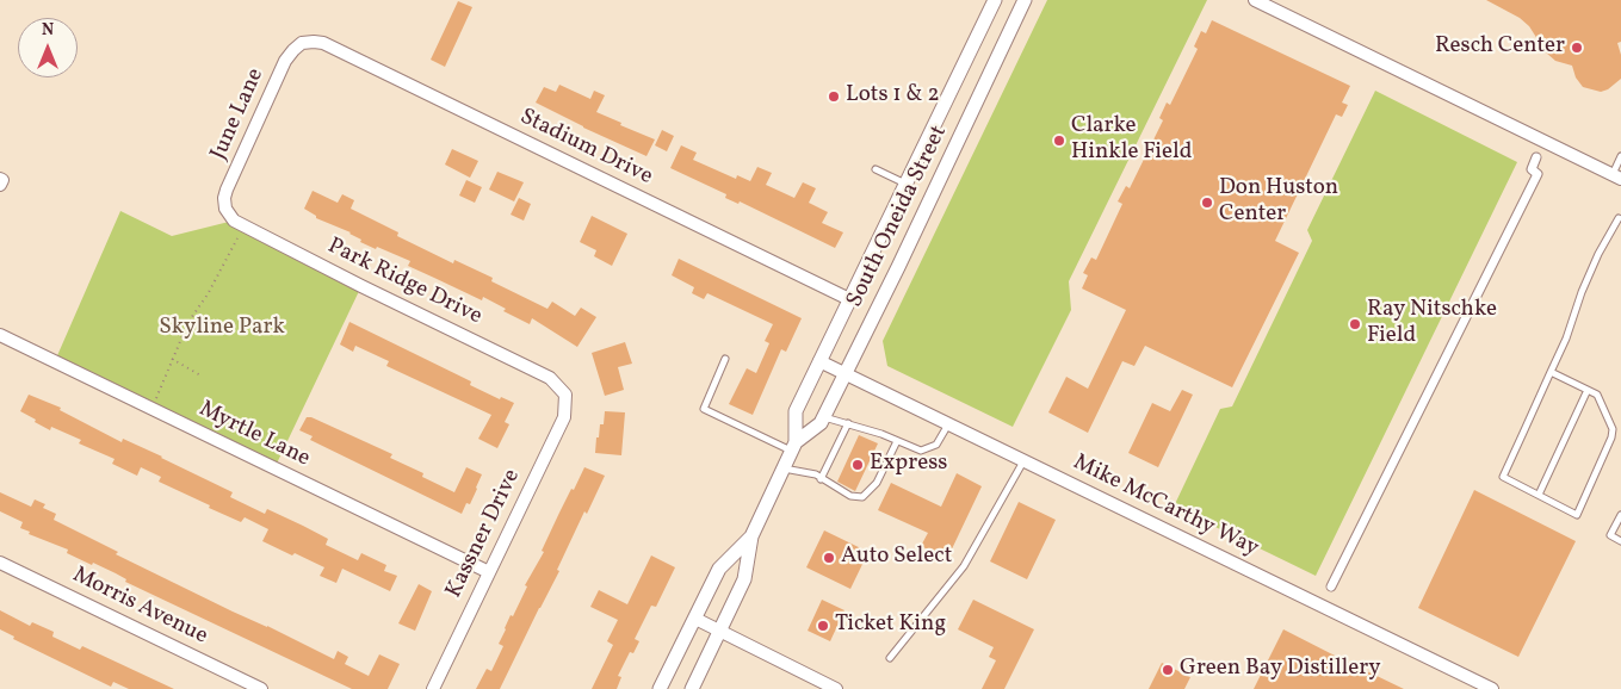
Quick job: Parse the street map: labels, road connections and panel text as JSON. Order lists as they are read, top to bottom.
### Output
{
  "streets": {
    "street": [
      "June Lane",
      "Stadium Drive",
      "South Oneida Street",
      "Park Ridge Drive",
      "Myrtle Lane",
      "Mike McCarthy Way",
      "Kassner Drive",
      "Morris Avenue"
    ]
  },
  "crossings": [
    ["June Lane", "Stadium Drive"],
    ["June Lane", "Park Ridge Drive"],
    ["Stadium Drive", "South Oneida Street"],
    ["South Oneida Street", "Mike McCarthy Way"],
    ["Park Ridge Drive", "Kassner Drive"],
    ["Myrtle Lane", "Kassner Drive"]
  ],
  "parks": ["Skyline Park"],
  "places": [
    "Resch Center",
    "Lots 1 & 2",
    "Clarke Hinkle Field",
    "Don Huston Center",
    "Ray Nitschke Field",
    "Express",
    "Auto Select",
    "Ticket King",
    "Green Bay Distillery"
  ],
  "north": "top"
}
